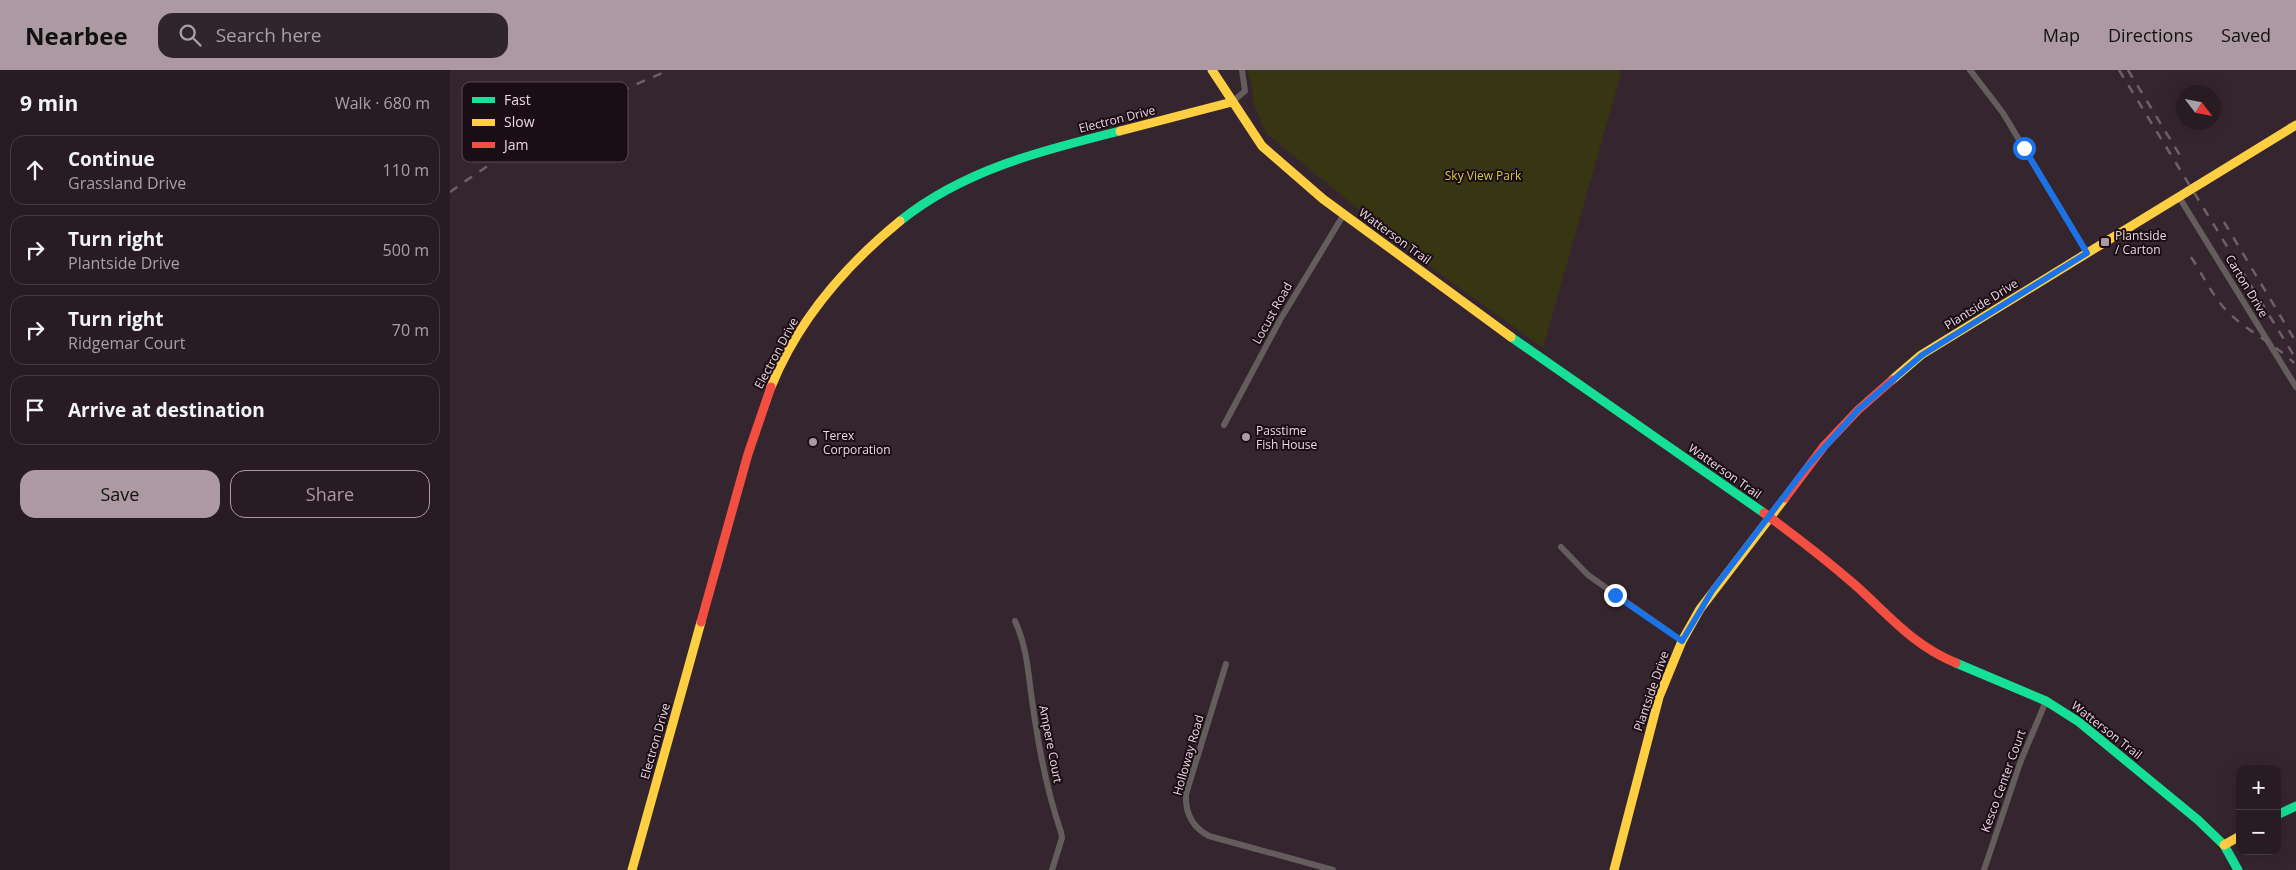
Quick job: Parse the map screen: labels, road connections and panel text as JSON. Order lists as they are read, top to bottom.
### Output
{
  "streets": {
    "street": [
      "Electron Drive",
      "Watterson Trail",
      "Carton Drive",
      "Plantside Drive",
      "Locust Road",
      "Ampere Court",
      "Holloway Road",
      "Kesco Center Court"
    ]
  },
  "crossings": [
    ["Electron Drive", "Watterson Trail"],
    ["Watterson Trail", "Plantside Drive"],
    ["Watterson Trail", "Locust Road"],
    ["Watterson Trail", "Kesco Center Court"],
    ["Carton Drive", "Plantside Drive"]
  ],
  "parks": ["Sky View Park"],
  "places": {
    "transit": ["Plantside / Carton"],
    "other": ["Passtime Fish House", "Terex Corporation"]
  },
  "legend": ["Fast", "Slow", "Jam"],
  "north": "bottom right",
  "page": {
    "header": "Nearbee",
    "search": "Search here",
    "nav": ["Map", "Directions", "Saved"],
    "heading": ["9 min", "Walk · 680 m"],
    "list": [
      ["Continue", "Grassland Drive", "110 m"],
      ["Turn right", "Plantside Drive", "500 m"],
      ["Turn right", "Ridgemar Court", "70 m"],
      "Arrive at destination"
    ],
    "buttons": ["Save", "Share"],
    "map_buttons": ["+", "−"]
  }
}
